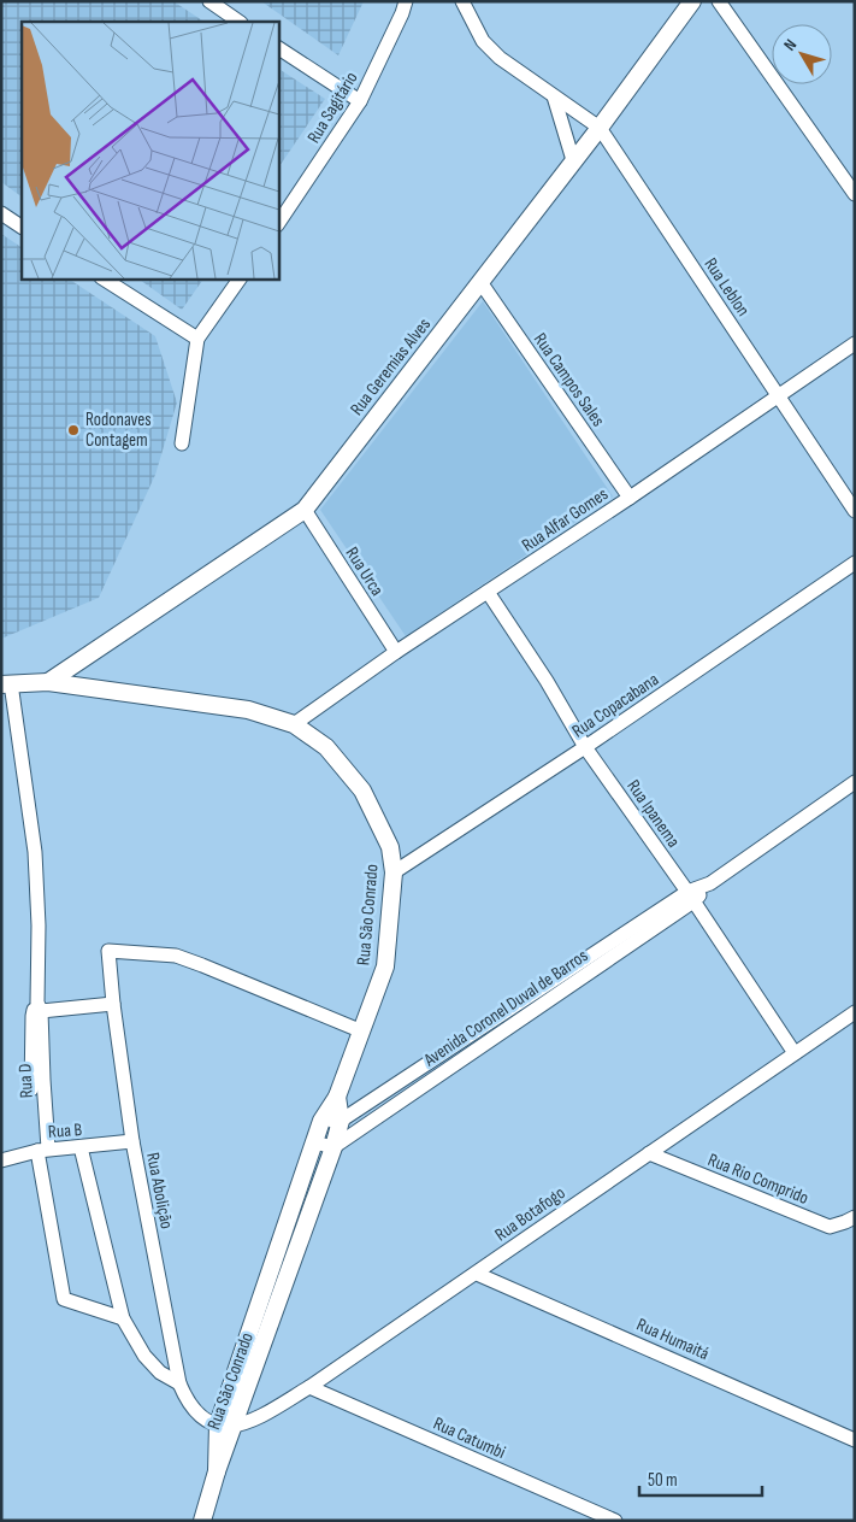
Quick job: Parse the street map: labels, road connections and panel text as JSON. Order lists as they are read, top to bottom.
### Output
{
  "streets": {
    "street": [
      "Rua Sagitário",
      "Rua Leblon",
      "Rua Geremias Alves",
      "Rua Campos Sales",
      "Rua Alfar Gomes",
      "Rua Urca",
      "Rua Copacabana",
      "Rua Ipanema",
      "Rua São Conrado",
      "Avenida Coronel Duval de Barros",
      "Rua D",
      "Rua B",
      "Rua Rio Comprido",
      "Rua Abolição",
      "Rua Botafogo",
      "Rua Humaitá",
      "Rua Catumbi"
    ]
  },
  "crossings": [
    ["Rua Leblon", "Rua Geremias Alves"],
    ["Rua Leblon", "Rua Alfar Gomes"],
    ["Rua Geremias Alves", "Rua Campos Sales"],
    ["Rua Geremias Alves", "Rua Urca"],
    ["Rua Geremias Alves", "Rua São Conrado"],
    ["Rua Campos Sales", "Rua Alfar Gomes"],
    ["Rua Alfar Gomes", "Rua Urca"],
    ["Rua Alfar Gomes", "Rua Ipanema"],
    ["Rua Alfar Gomes", "Rua São Conrado"],
    ["Rua Copacabana", "Rua Ipanema"],
    ["Rua Copacabana", "Rua São Conrado"],
    ["Rua Ipanema", "Avenida Coronel Duval de Barros"],
    ["Rua Ipanema", "Rua Botafogo"],
    ["Rua São Conrado", "Avenida Coronel Duval de Barros"],
    ["Rua São Conrado", "Rua Abolição"],
    ["Rua São Conrado", "Rua Botafogo"],
    ["Rua D", "Rua B"],
    ["Rua B", "Rua Abolição"],
    ["Rua Rio Comprido", "Rua Botafogo"],
    ["Rua Abolição", "Rua Botafogo"],
    ["Rua Botafogo", "Rua Humaitá"],
    ["Rua Botafogo", "Rua Catumbi"]
  ],
  "places": ["Rodonaves Contagem"],
  "scale_bar": "50 m",
  "north": "top left"
}
